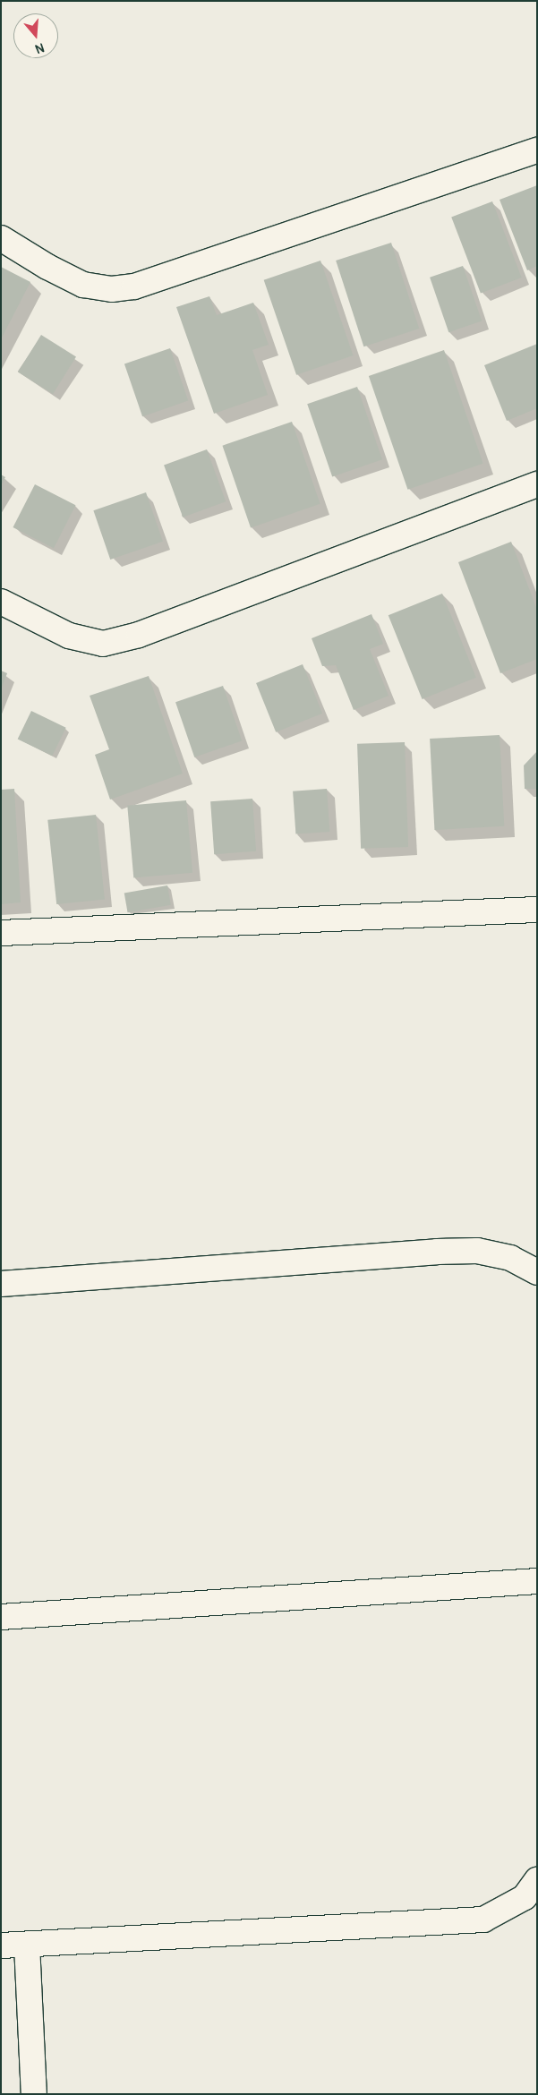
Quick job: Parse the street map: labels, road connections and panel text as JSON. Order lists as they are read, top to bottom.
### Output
{
  "north": "bottom"
}
